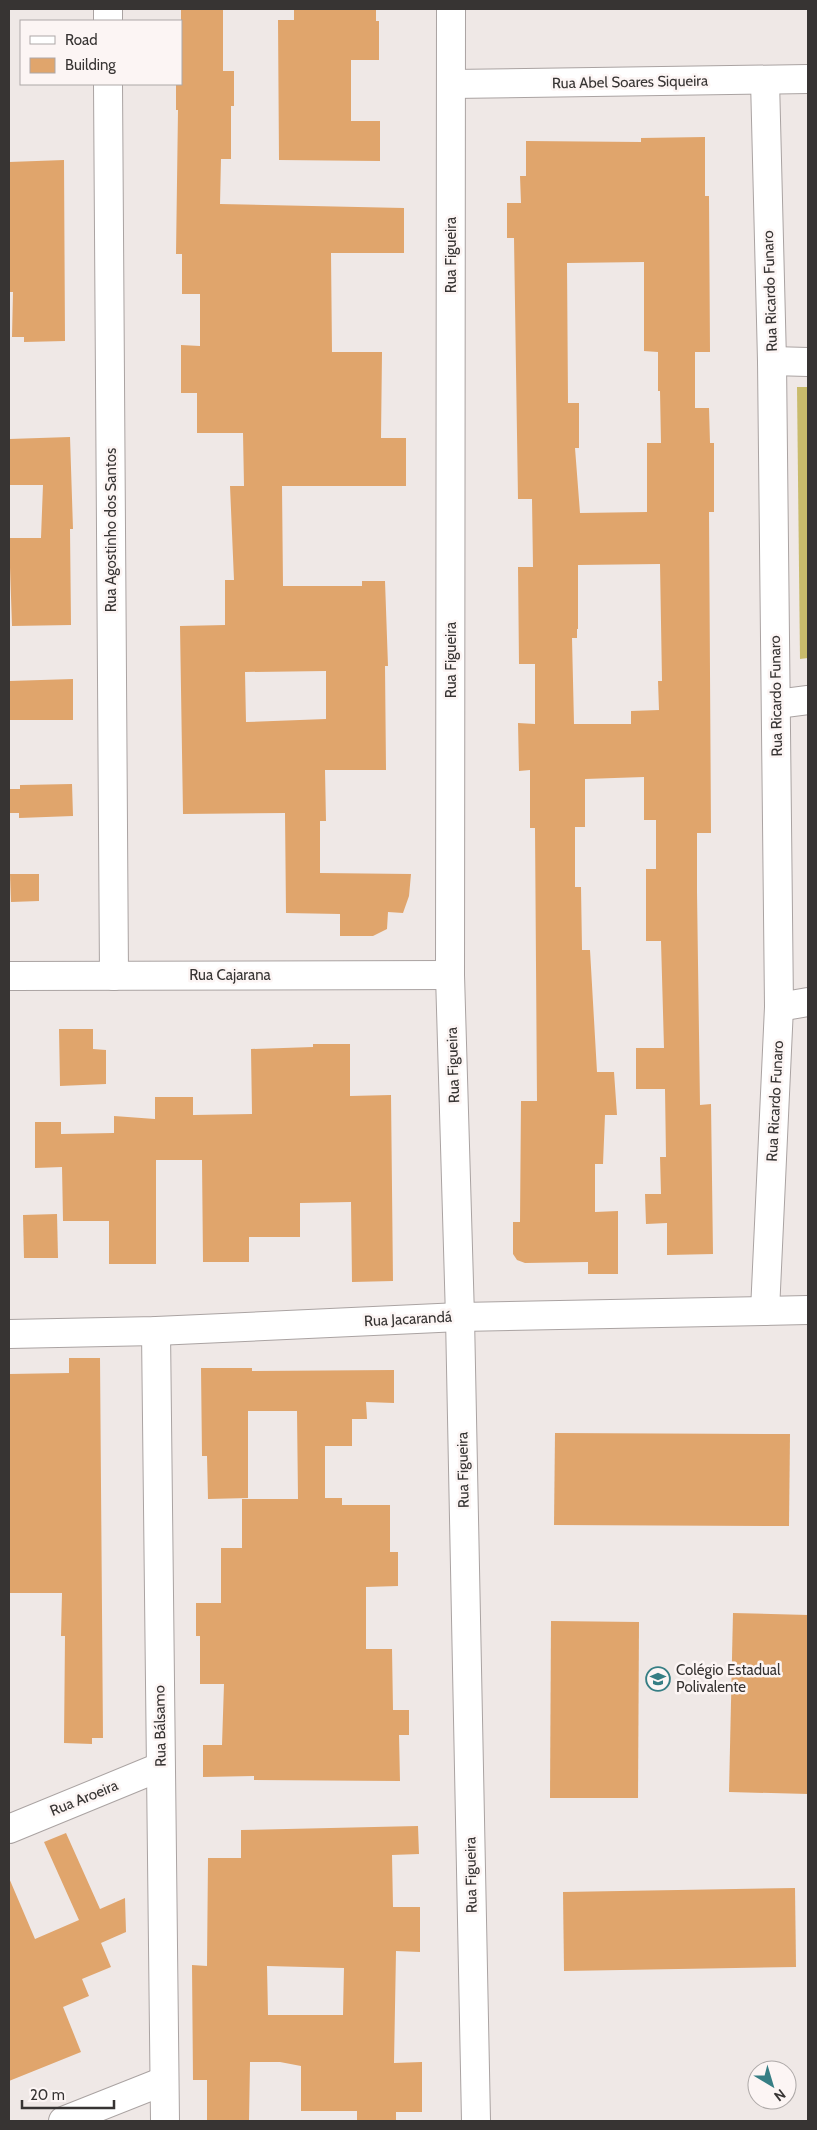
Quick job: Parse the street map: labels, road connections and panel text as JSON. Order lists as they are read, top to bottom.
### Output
{
  "streets": {
    "street": [
      "Rua Abel Soares Siqueira",
      "Rua Figueira",
      "Rua Ricardo Funaro",
      "Rua Agostinho dos Santos",
      "Rua Cajarana",
      "Rua Jacarandá",
      "Rua Bálsamo",
      "Rua Aroeira"
    ]
  },
  "crossings": [
    ["Rua Abel Soares Siqueira", "Rua Figueira"],
    ["Rua Abel Soares Siqueira", "Rua Ricardo Funaro"],
    ["Rua Figueira", "Rua Cajarana"],
    ["Rua Figueira", "Rua Jacarandá"],
    ["Rua Ricardo Funaro", "Rua Jacarandá"],
    ["Rua Agostinho dos Santos", "Rua Cajarana"],
    ["Rua Jacarandá", "Rua Bálsamo"],
    ["Rua Bálsamo", "Rua Aroeira"]
  ],
  "places": {
    "school or university": ["Colégio Estadual Polivalente"]
  },
  "legend": ["Road", "Building"],
  "scale_bar": "20 m",
  "north": "bottom right"
}
